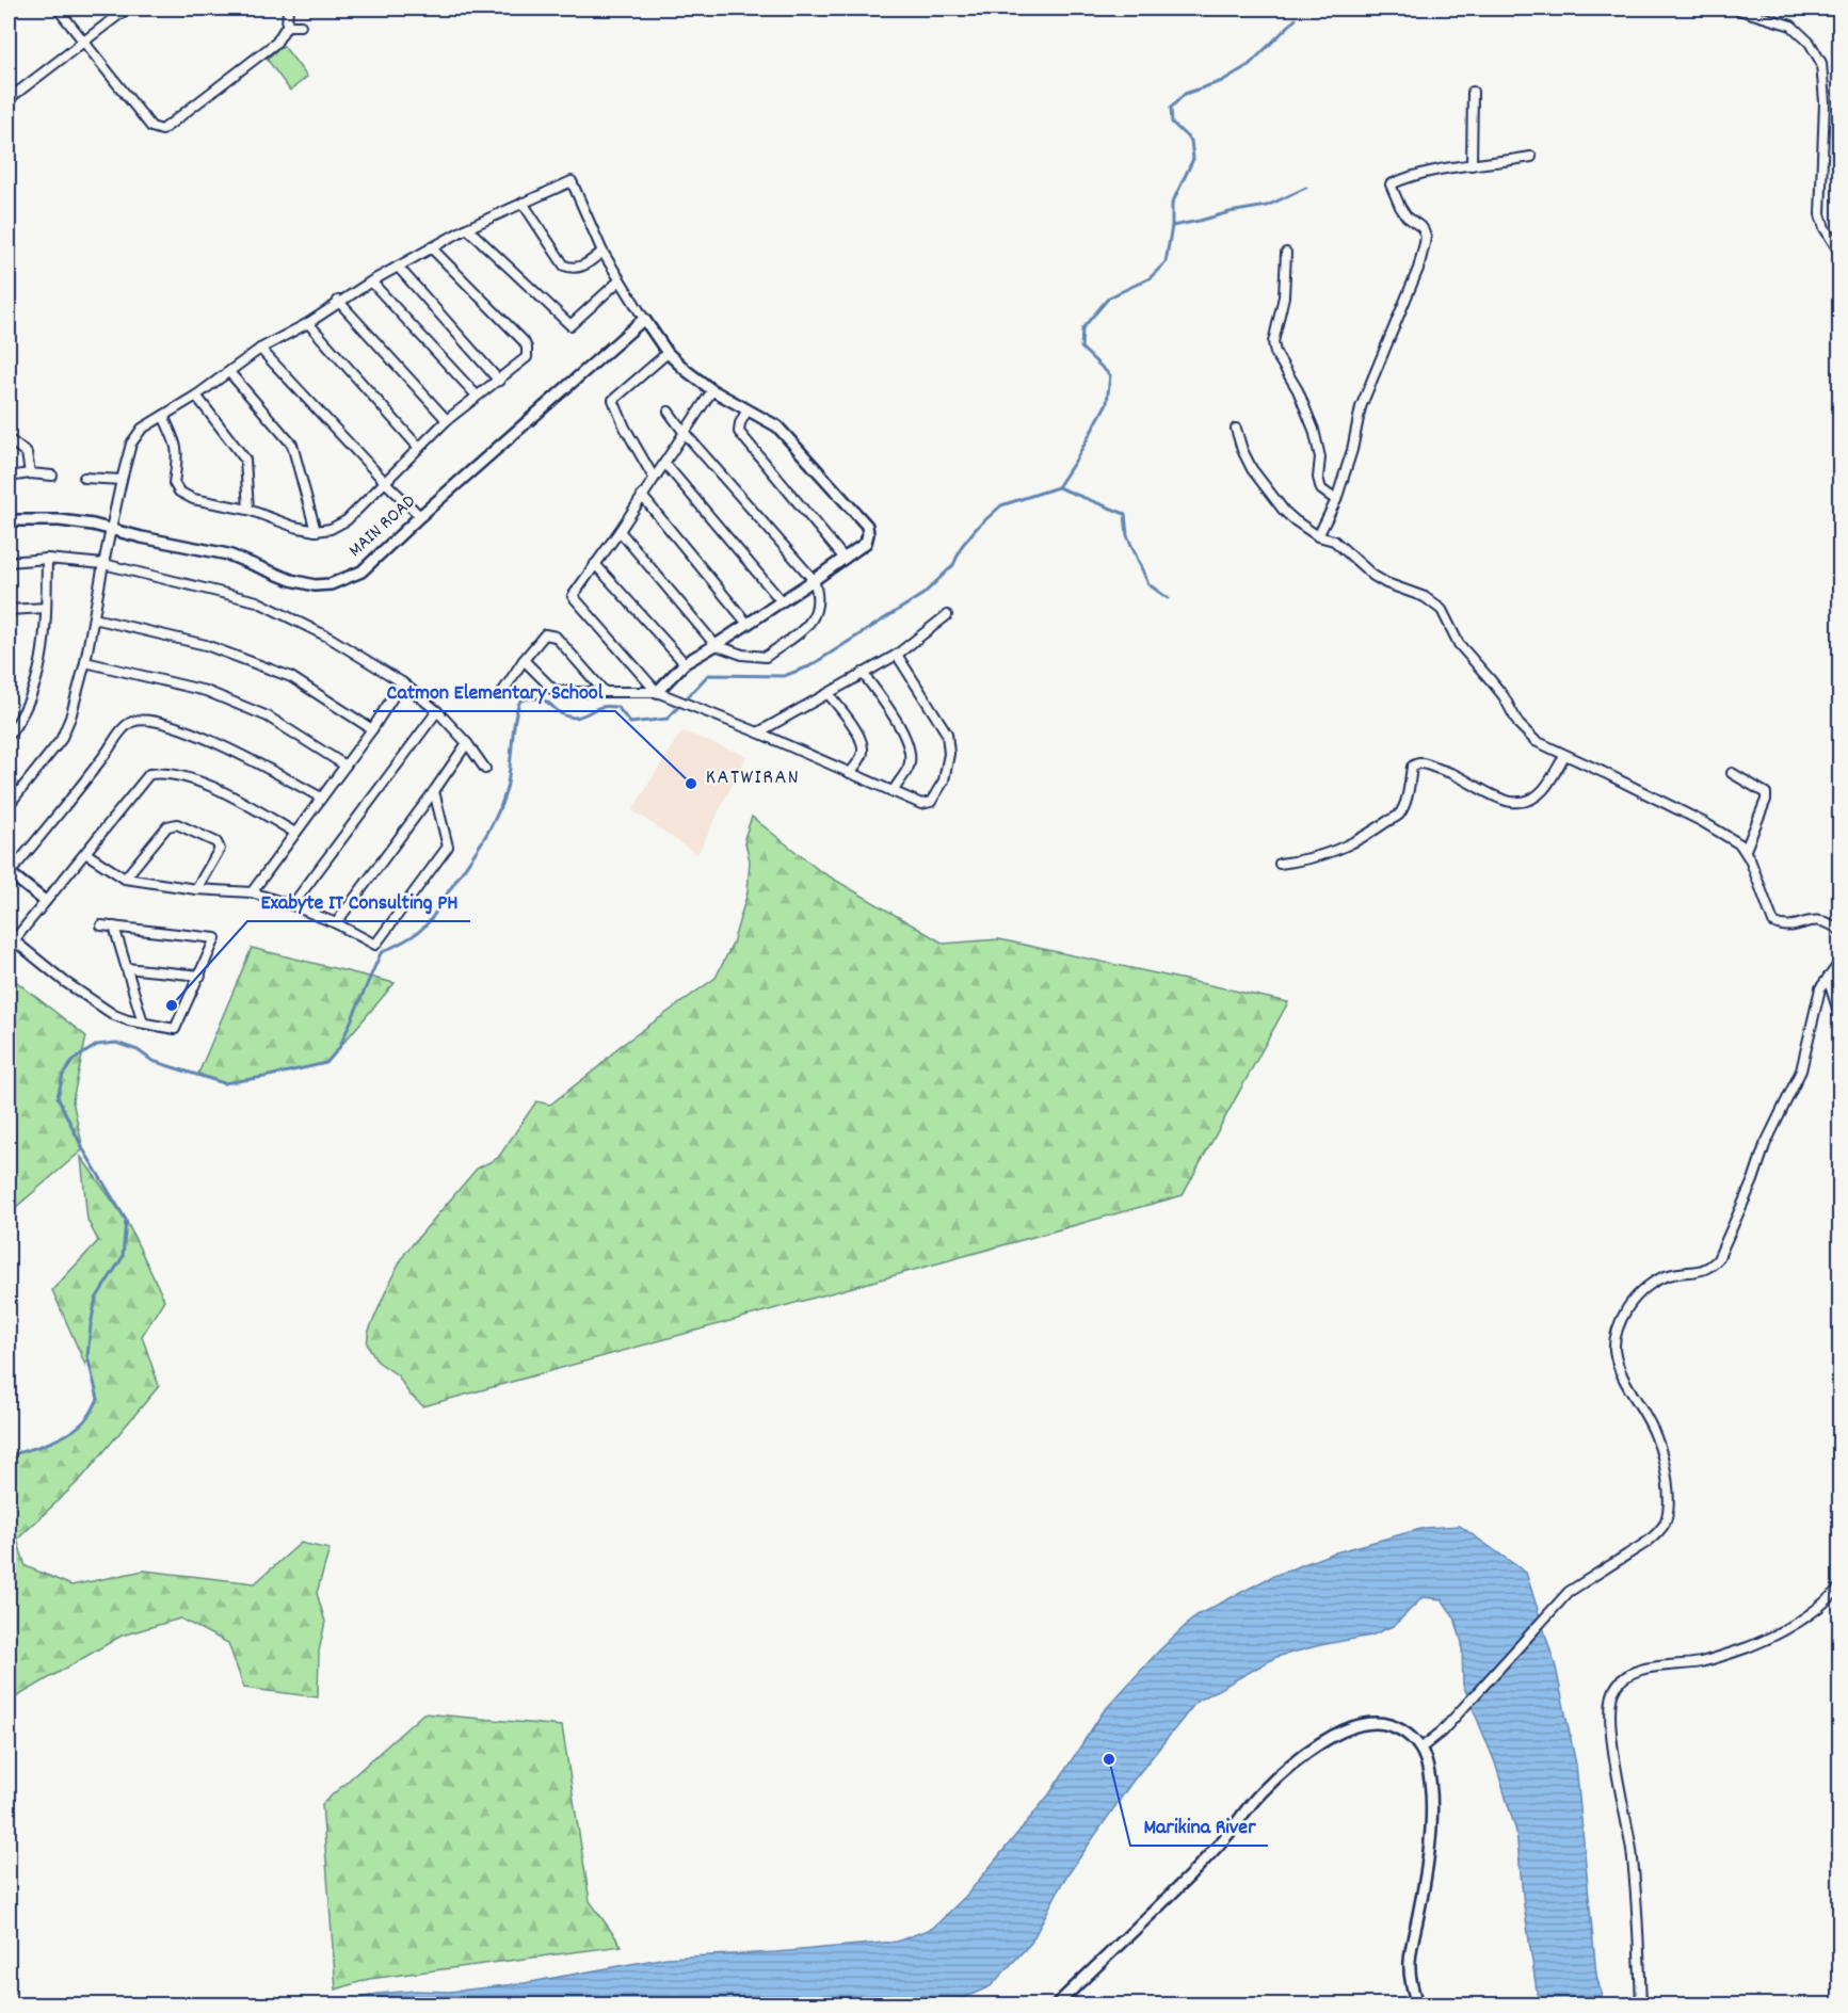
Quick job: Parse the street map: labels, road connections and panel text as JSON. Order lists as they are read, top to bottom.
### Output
{
  "streets": {
    "street": ["MAIN ROAD"]
  },
  "districts": ["KATWIRAN"],
  "places": ["Catmon Elementary School", "Exabyte IT Consulting PH", "Marikina River"]
}
